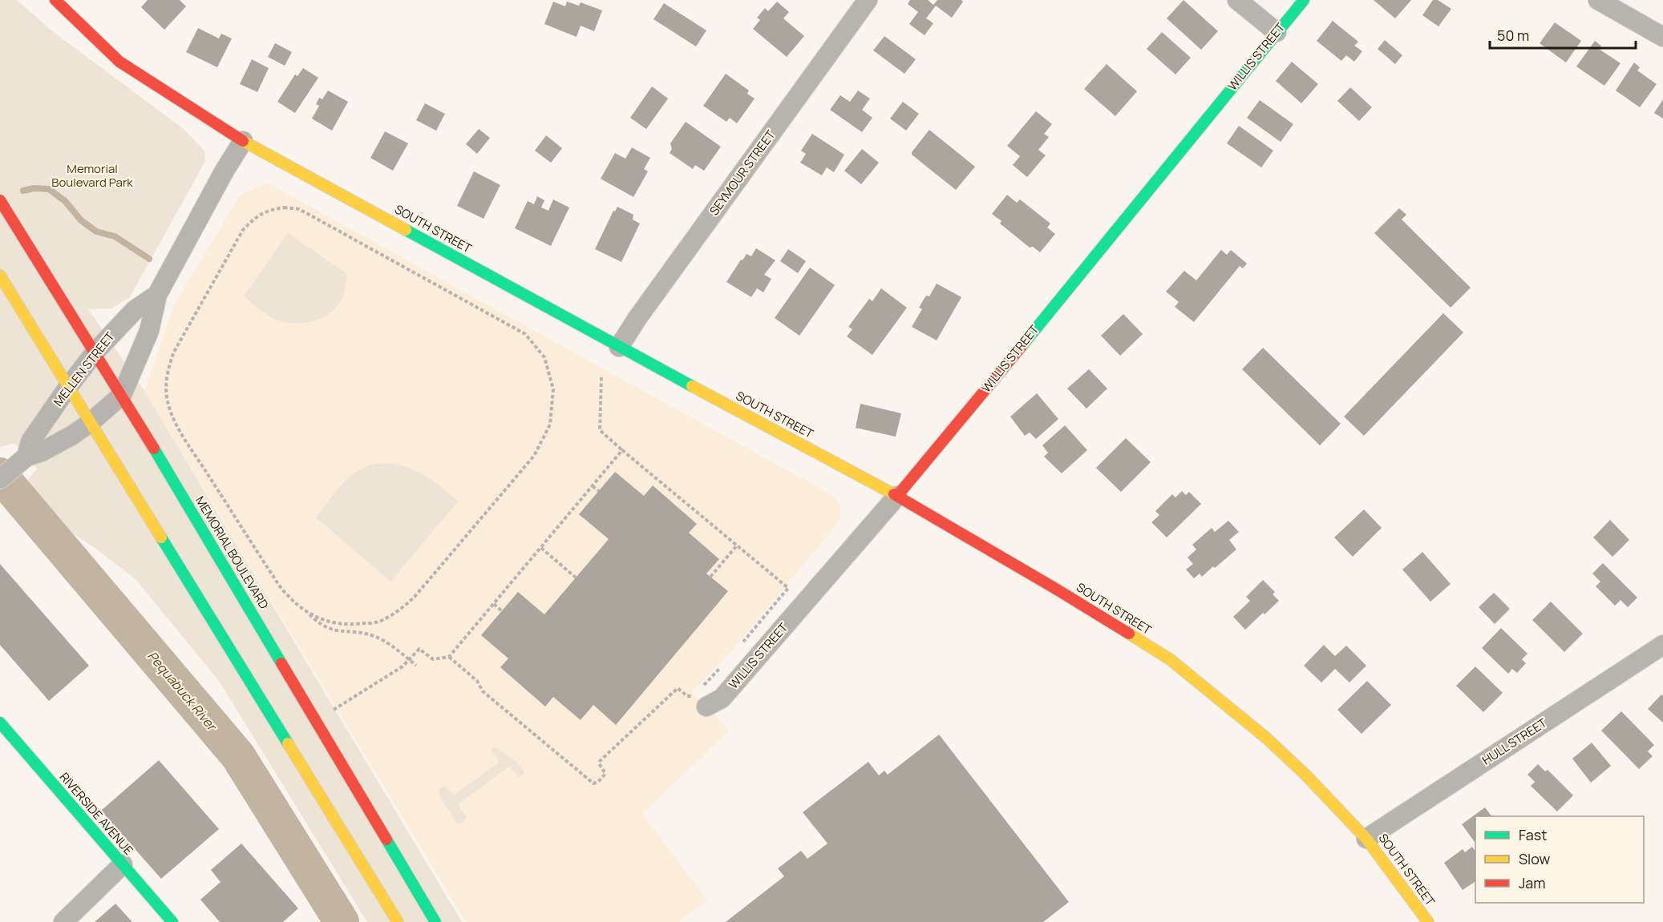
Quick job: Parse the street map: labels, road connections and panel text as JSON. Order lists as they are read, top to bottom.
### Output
{
  "streets": {
    "main road": [
      "WILLIS STREET",
      "SOUTH STREET",
      "MEMORIAL BOULEVARD",
      "RIVERSIDE AVENUE"
    ],
    "street": ["SEYMOUR STREET", "MELLEN STREET", "HULL STREET"]
  },
  "crossings": [
    ["WILLIS STREET", "SOUTH STREET"],
    ["SEYMOUR STREET", "SOUTH STREET"],
    ["SOUTH STREET", "MELLEN STREET"],
    ["SOUTH STREET", "HULL STREET"],
    ["MELLEN STREET", "MEMORIAL BOULEVARD"]
  ],
  "water": ["Pequabuck River"],
  "parks": ["Memorial Boulevard Park"],
  "legend": ["Fast", "Slow", "Jam"],
  "scale_bar": "50 m"
}
